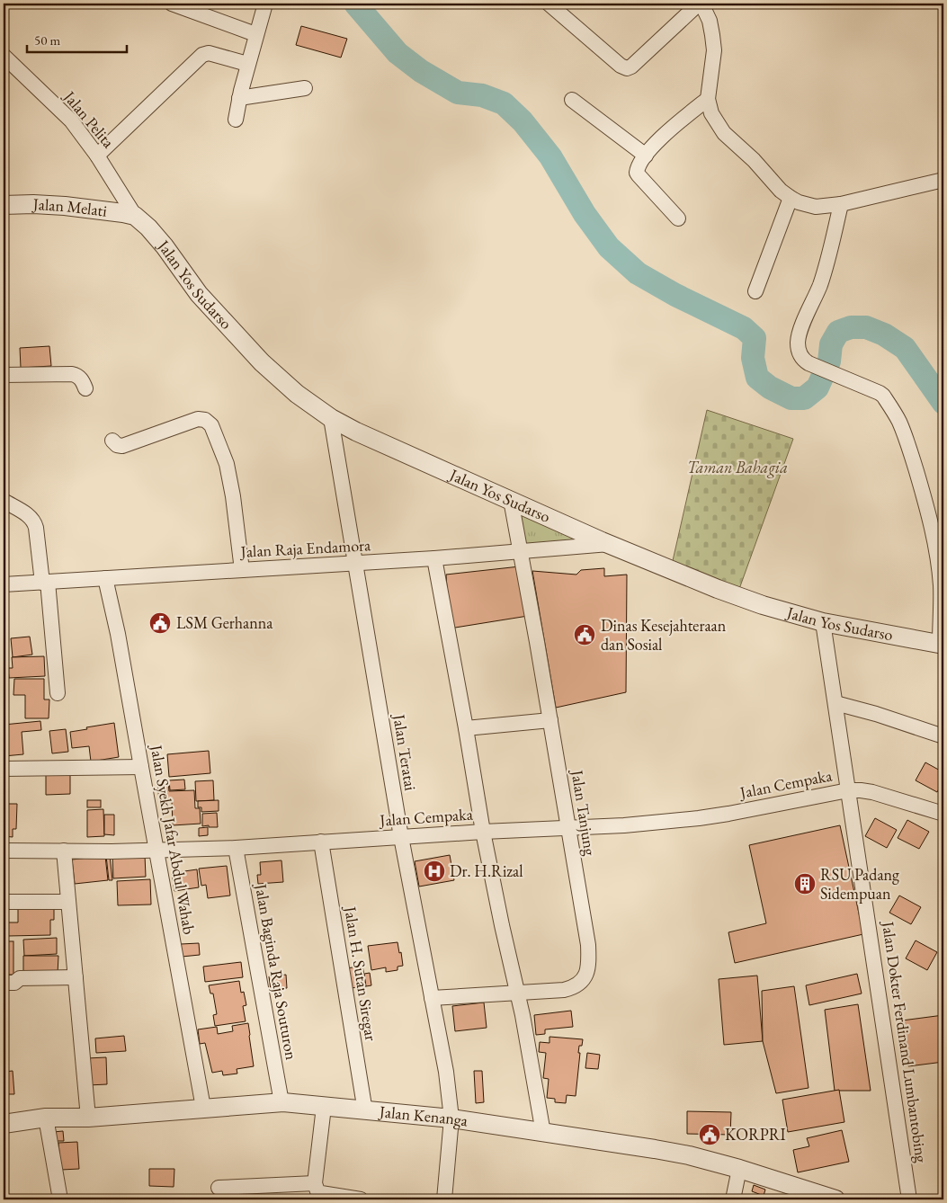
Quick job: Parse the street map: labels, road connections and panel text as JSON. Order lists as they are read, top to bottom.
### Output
{
  "streets": {
    "street": [
      "Jalan Pelita",
      "Jalan Melati",
      "Jalan Yos Sudarso",
      "Jalan Raja Endamora",
      "Jalan Teratai",
      "Jalan Cempaka",
      "Jalan Tanjung",
      "Jalan Syekh Jafar Abdul Wahab",
      "Jalan Baginda Raja Souturon",
      "Jalan H. Sutan Siregar",
      "Jalan Dokter Ferdinand Lumbantobing",
      "Jalan Kenanga"
    ]
  },
  "crossings": [
    ["Jalan Pelita", "Jalan Melati"],
    ["Jalan Pelita", "Jalan Yos Sudarso"],
    ["Jalan Melati", "Jalan Yos Sudarso"],
    ["Jalan Yos Sudarso", "Jalan Raja Endamora"],
    ["Jalan Yos Sudarso", "Jalan Teratai"],
    ["Jalan Yos Sudarso", "Jalan Tanjung"],
    ["Jalan Yos Sudarso", "Jalan Dokter Ferdinand Lumbantobing"],
    ["Jalan Raja Endamora", "Jalan Teratai"],
    ["Jalan Raja Endamora", "Jalan Tanjung"],
    ["Jalan Raja Endamora", "Jalan Syekh Jafar Abdul Wahab"],
    ["Jalan Teratai", "Jalan Cempaka"],
    ["Jalan Teratai", "Jalan Tanjung"],
    ["Jalan Teratai", "Jalan Kenanga"],
    ["Jalan Cempaka", "Jalan Tanjung"],
    ["Jalan Cempaka", "Jalan Syekh Jafar Abdul Wahab"],
    ["Jalan Cempaka", "Jalan Baginda Raja Souturon"],
    ["Jalan Cempaka", "Jalan H. Sutan Siregar"],
    ["Jalan Cempaka", "Jalan Dokter Ferdinand Lumbantobing"],
    ["Jalan Syekh Jafar Abdul Wahab", "Jalan Kenanga"],
    ["Jalan Baginda Raja Souturon", "Jalan Kenanga"],
    ["Jalan H. Sutan Siregar", "Jalan Kenanga"]
  ],
  "parks": ["Taman Bahagia"],
  "places": {
    "public building": ["LSM Gerhanna", "Dinas Kesejahteraan dan Sosial", "KORPRI"],
    "hospital": ["Dr. H.Rizal"],
    "building": ["RSU Padang Sidempuan"]
  },
  "scale_bar": "50 m"
}
